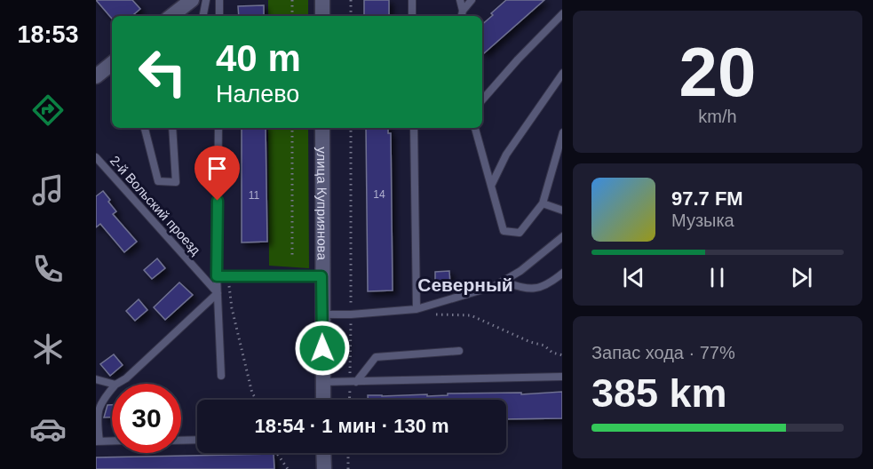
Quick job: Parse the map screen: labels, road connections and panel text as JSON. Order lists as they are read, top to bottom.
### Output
{
  "streets": {
    "street": ["улица Куприянова"],
    "lane": ["2-й Вольский проезд"]
  },
  "districts": ["Северный"],
  "house_numbers": ["14", "11"],
  "page": {
    "tabs": "18:53",
    "tile": [
      ["20", "km/h"],
      ["Запас хода · 77%", "385 km"]
    ],
    "turn": ["40 m", "Налево"],
    "song": ["97.7 FM", "Музыка"],
    "limit": "30",
    "trip": "18:54 · 1 мин · 130 m"
  }
}
